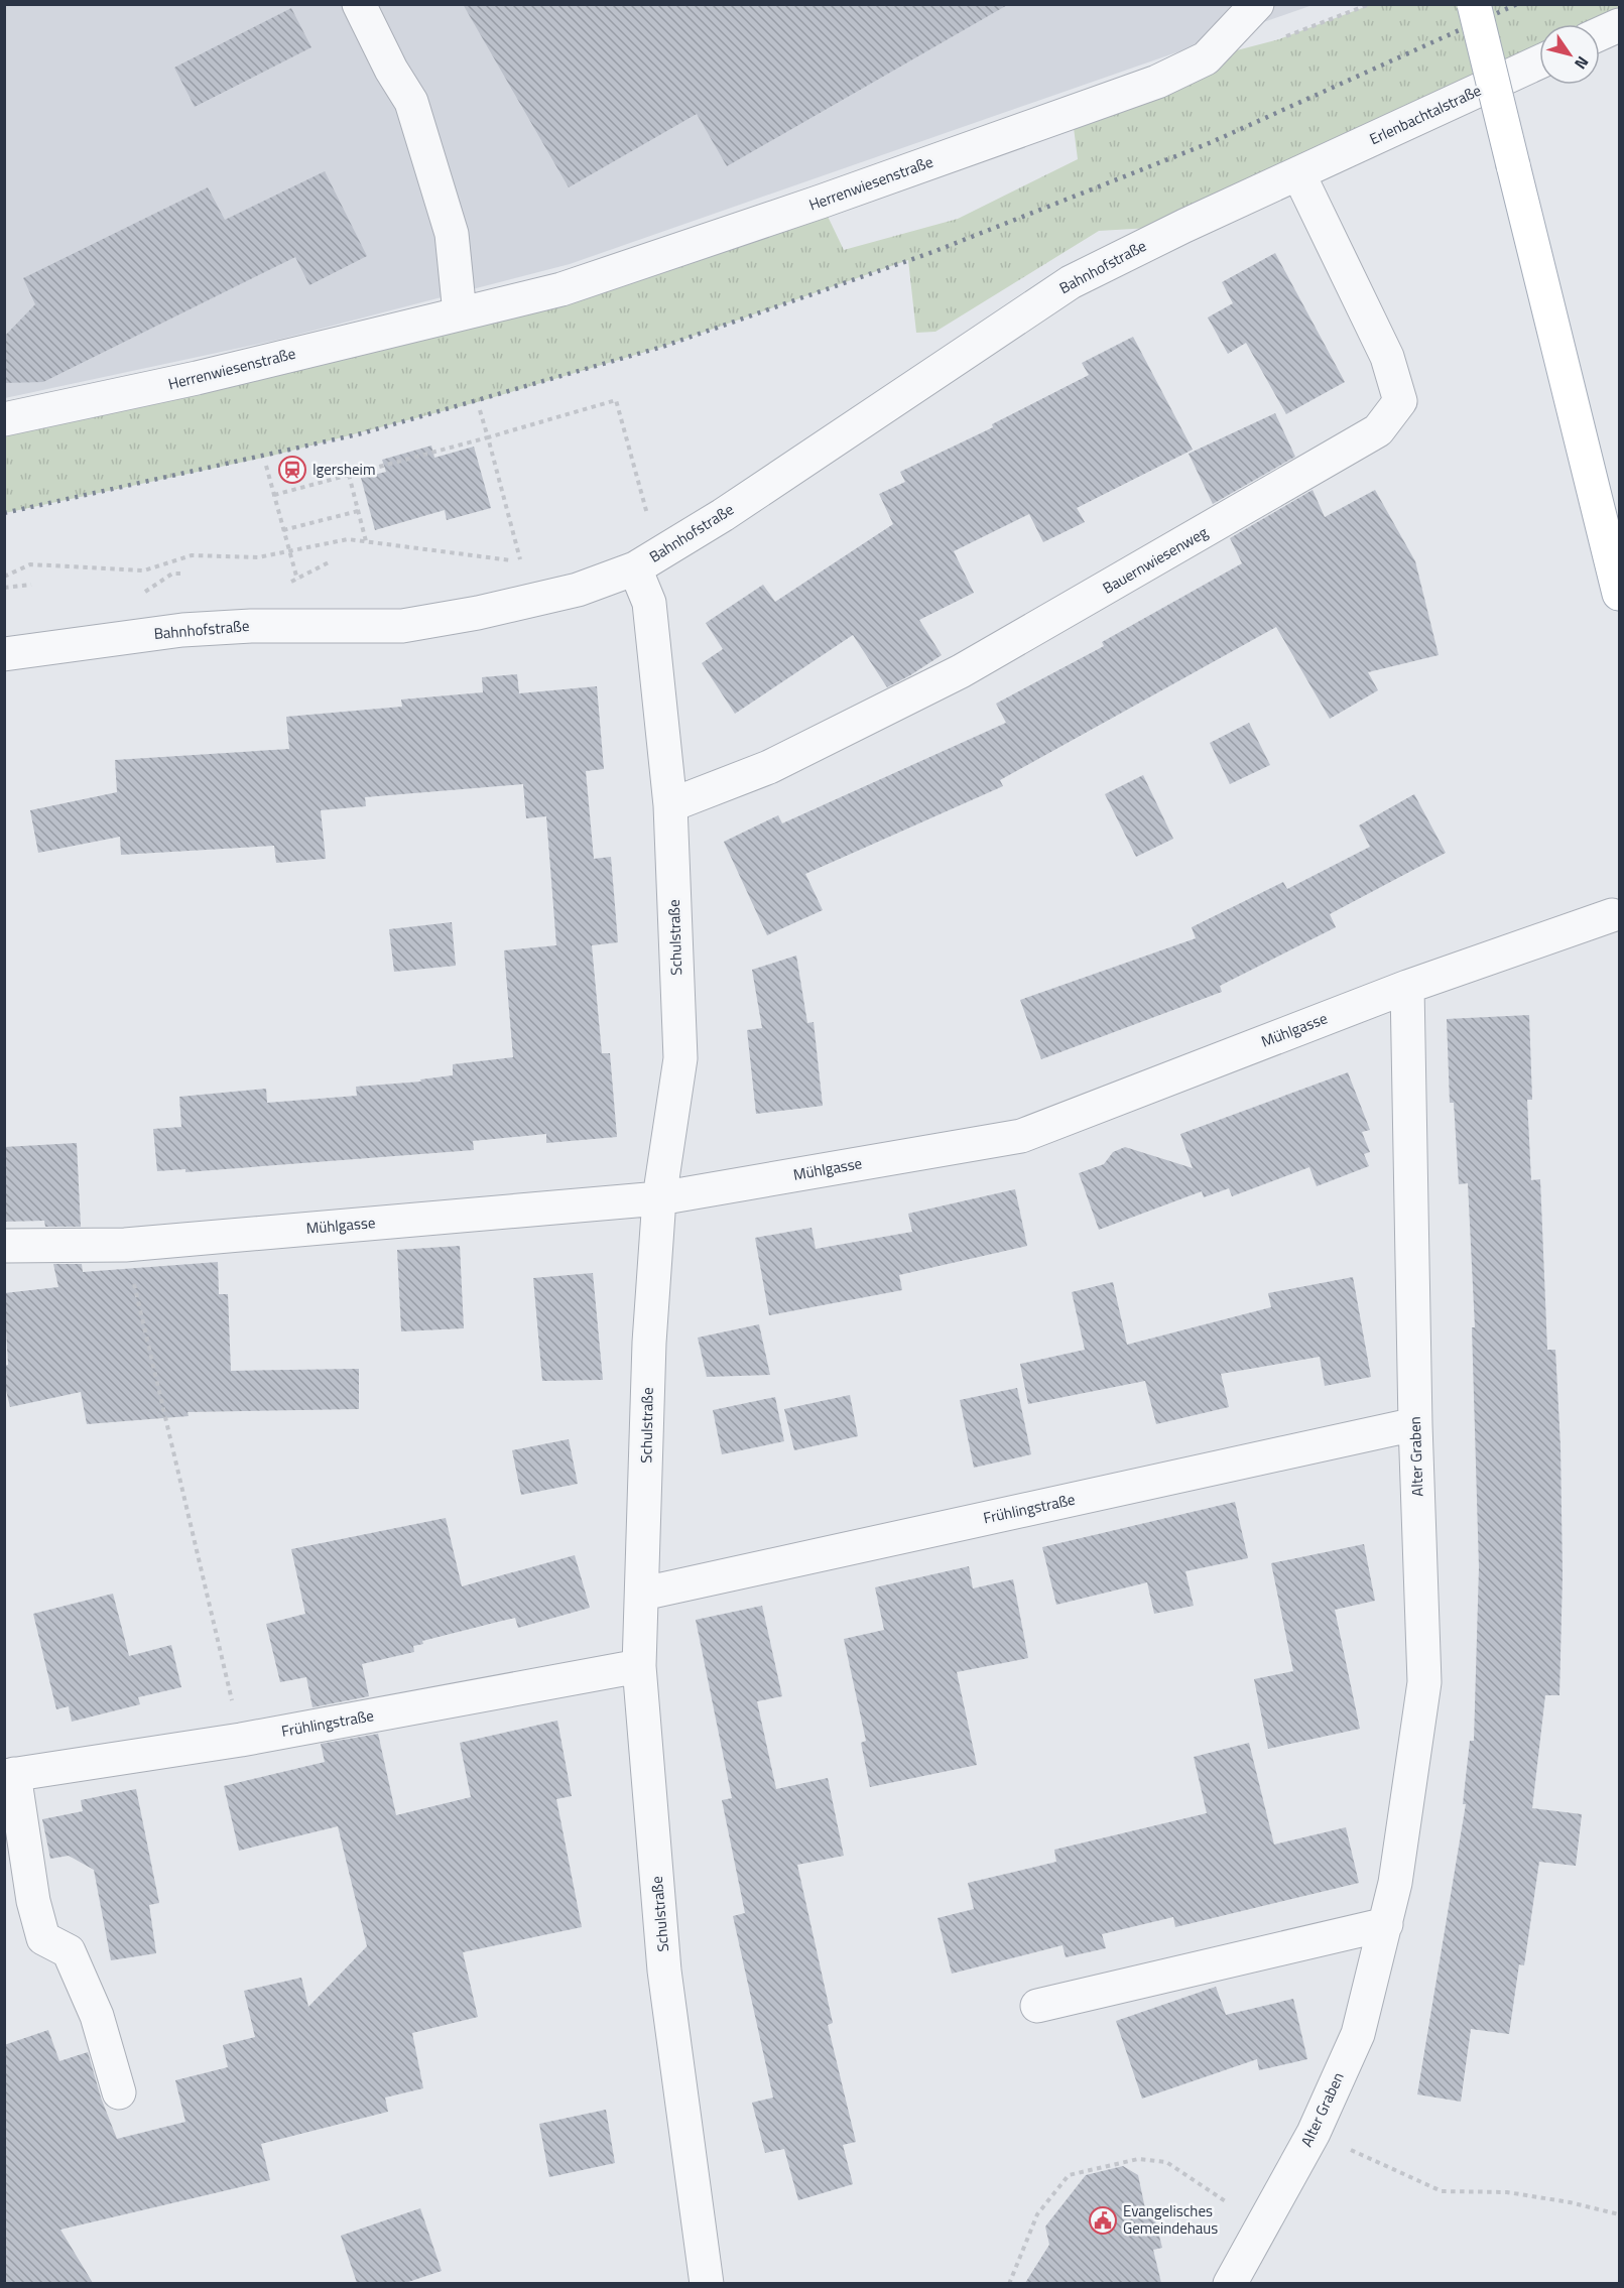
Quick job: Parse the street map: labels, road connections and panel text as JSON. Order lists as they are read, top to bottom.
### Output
{
  "streets": {
    "street": [
      "Erlenbachtalstraße",
      "Herrenwiesenstraße",
      "Bahnhofstraße",
      "Bauernwiesenweg",
      "Schulstraße",
      "Mühlgasse",
      "Alter Graben",
      "Frühlingstraße"
    ]
  },
  "crossings": [
    ["Erlenbachtalstraße", "Bahnhofstraße"],
    ["Erlenbachtalstraße", "Bauernwiesenweg"],
    ["Bahnhofstraße", "Bauernwiesenweg"],
    ["Bahnhofstraße", "Schulstraße"],
    ["Bauernwiesenweg", "Schulstraße"],
    ["Schulstraße", "Mühlgasse"],
    ["Schulstraße", "Frühlingstraße"],
    ["Mühlgasse", "Alter Graben"],
    ["Alter Graben", "Frühlingstraße"]
  ],
  "places": {
    "station": ["Igersheim"],
    "public building": ["Evangelisches Gemeindehaus"]
  },
  "north": "bottom right"
}
